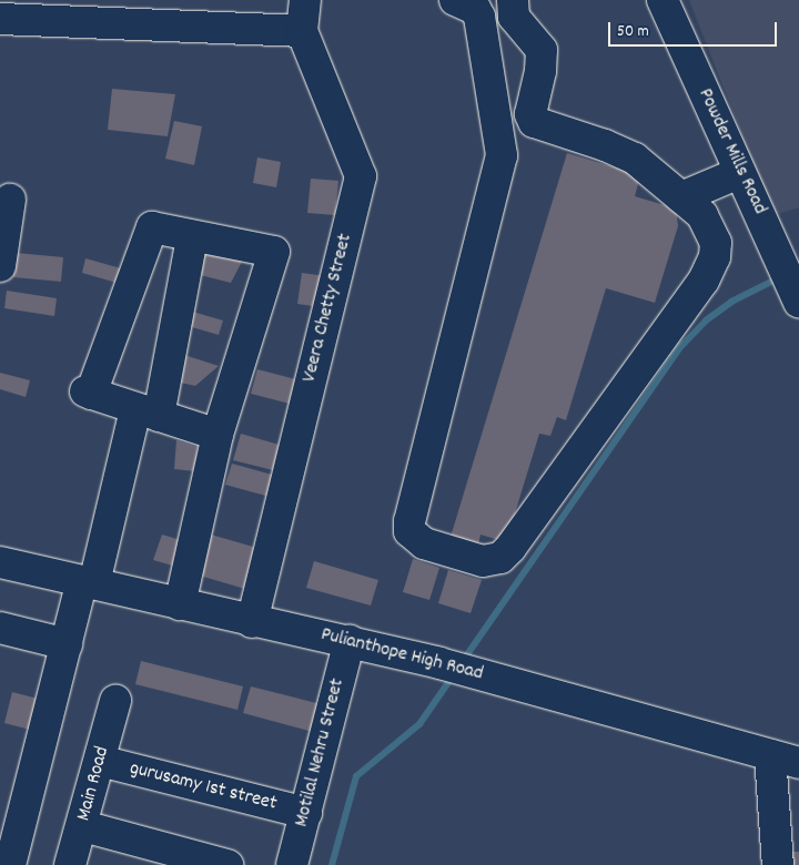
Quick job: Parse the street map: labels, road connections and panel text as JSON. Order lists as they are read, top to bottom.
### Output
{
  "streets": {
    "street": [
      "Powder Mills Road",
      "Veera Chetty Street",
      "Pulianthope High Road",
      "Motilal Nehru Street",
      "Main Road",
      "gurusamy 1st street"
    ]
  },
  "crossings": [
    ["Veera Chetty Street", "Pulianthope High Road"],
    ["Pulianthope High Road", "Motilal Nehru Street"],
    ["Motilal Nehru Street", "gurusamy 1st street"],
    ["Main Road", "gurusamy 1st street"]
  ],
  "scale_bar": "50 m"
}
